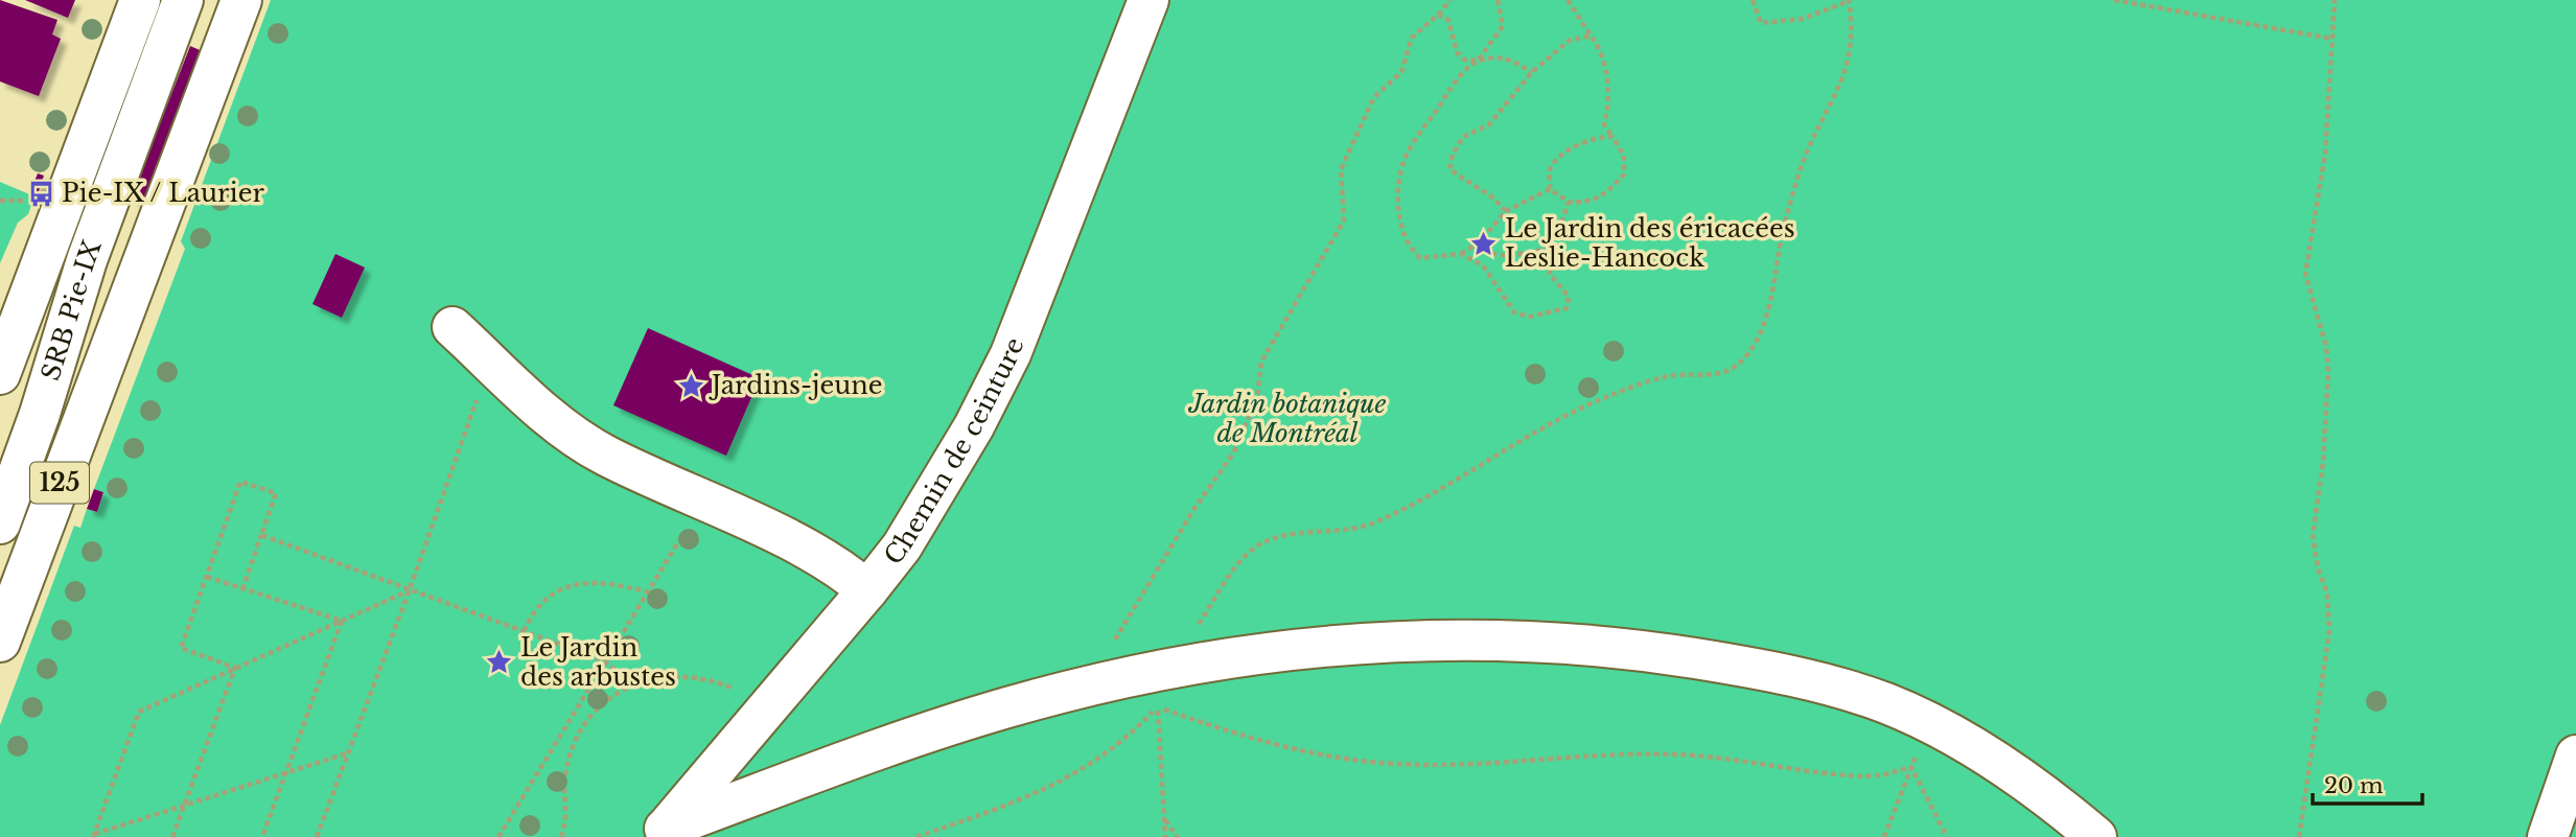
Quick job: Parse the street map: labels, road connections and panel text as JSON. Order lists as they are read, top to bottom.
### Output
{
  "streets": {
    "main road": ["SRB Pie-IX", "Chemin de ceinture", "125"]
  },
  "parks": ["Jardin botanique de Montréal"],
  "places": {
    "bus stop": ["Pie-IX / Laurier"],
    "place": ["Le Jardin des éricacées Leslie-Hancock", "Jardins-jeune", "Le Jardin des arbustes"]
  },
  "scale_bar": "20 m"
}
